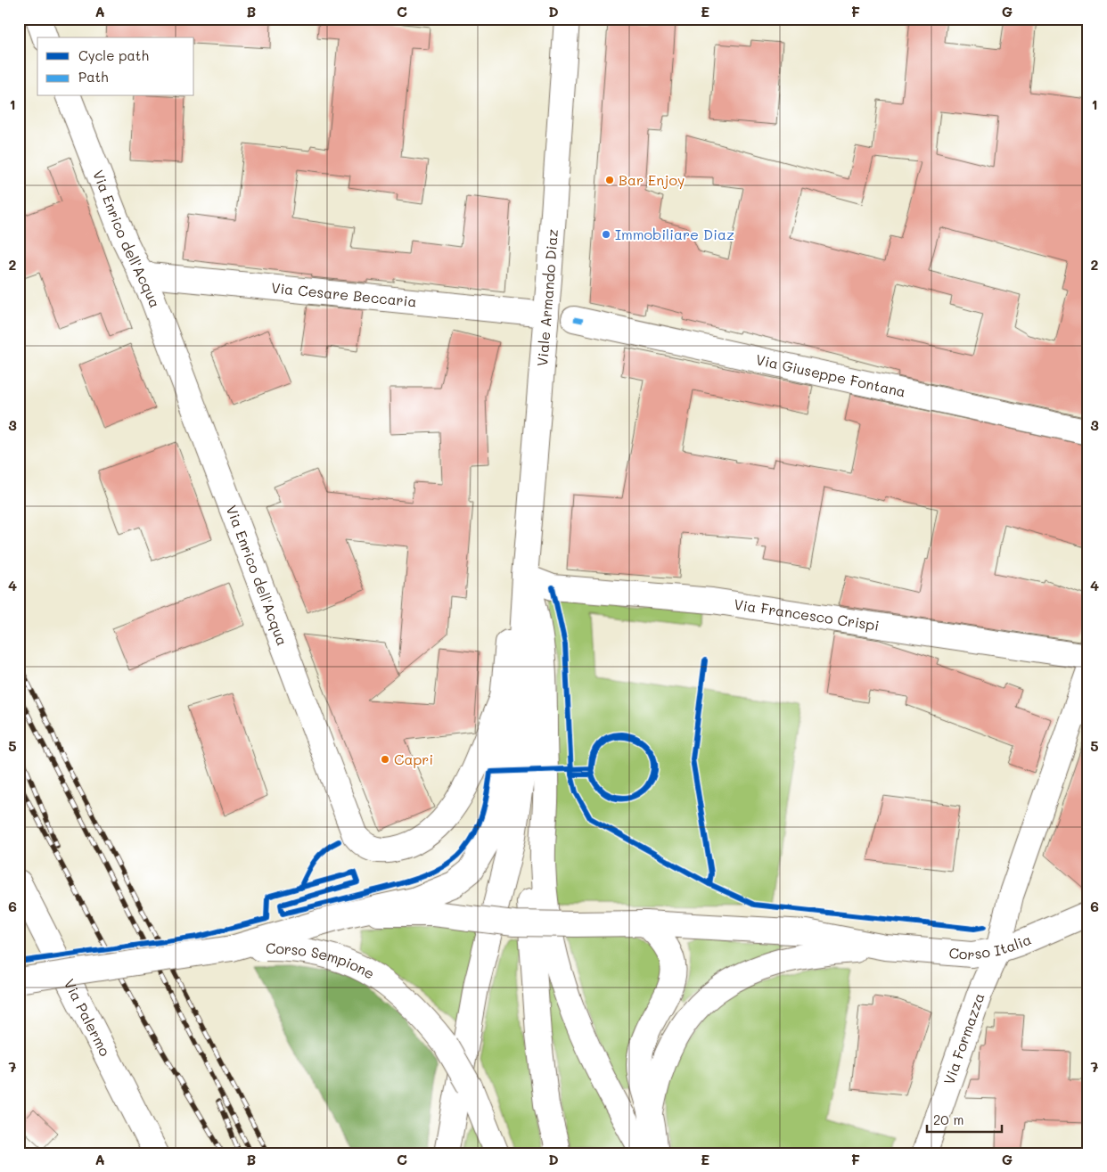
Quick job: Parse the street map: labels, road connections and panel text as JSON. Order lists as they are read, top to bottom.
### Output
{
  "streets": {
    "street": [
      "Via Enrico dell'Acqua",
      "Via Cesare Beccaria",
      "Viale Armando Diaz",
      "Via Giuseppe Fontana",
      "Via Francesco Crispi",
      "Corso Italia",
      "Corso Sempione",
      "Via Palermo",
      "Via Formazza"
    ]
  },
  "crossings": [
    ["Via Enrico dell'Acqua", "Via Cesare Beccaria"],
    ["Via Cesare Beccaria", "Viale Armando Diaz"],
    ["Viale Armando Diaz", "Via Francesco Crispi"],
    ["Corso Italia", "Via Formazza"]
  ],
  "places": ["Bar Enjoy", "Immobiliare Diaz", "Capri"],
  "legend": ["Cycle path", "Path"],
  "scale_bar": "20 m",
  "grid": {
    "columns": [
      "A",
      "B",
      "C",
      "D",
      "E",
      "F",
      "G"
    ],
    "rows": [
      "1",
      "2",
      "3",
      "4",
      "5",
      "6",
      "7"
    ]
  }
}
